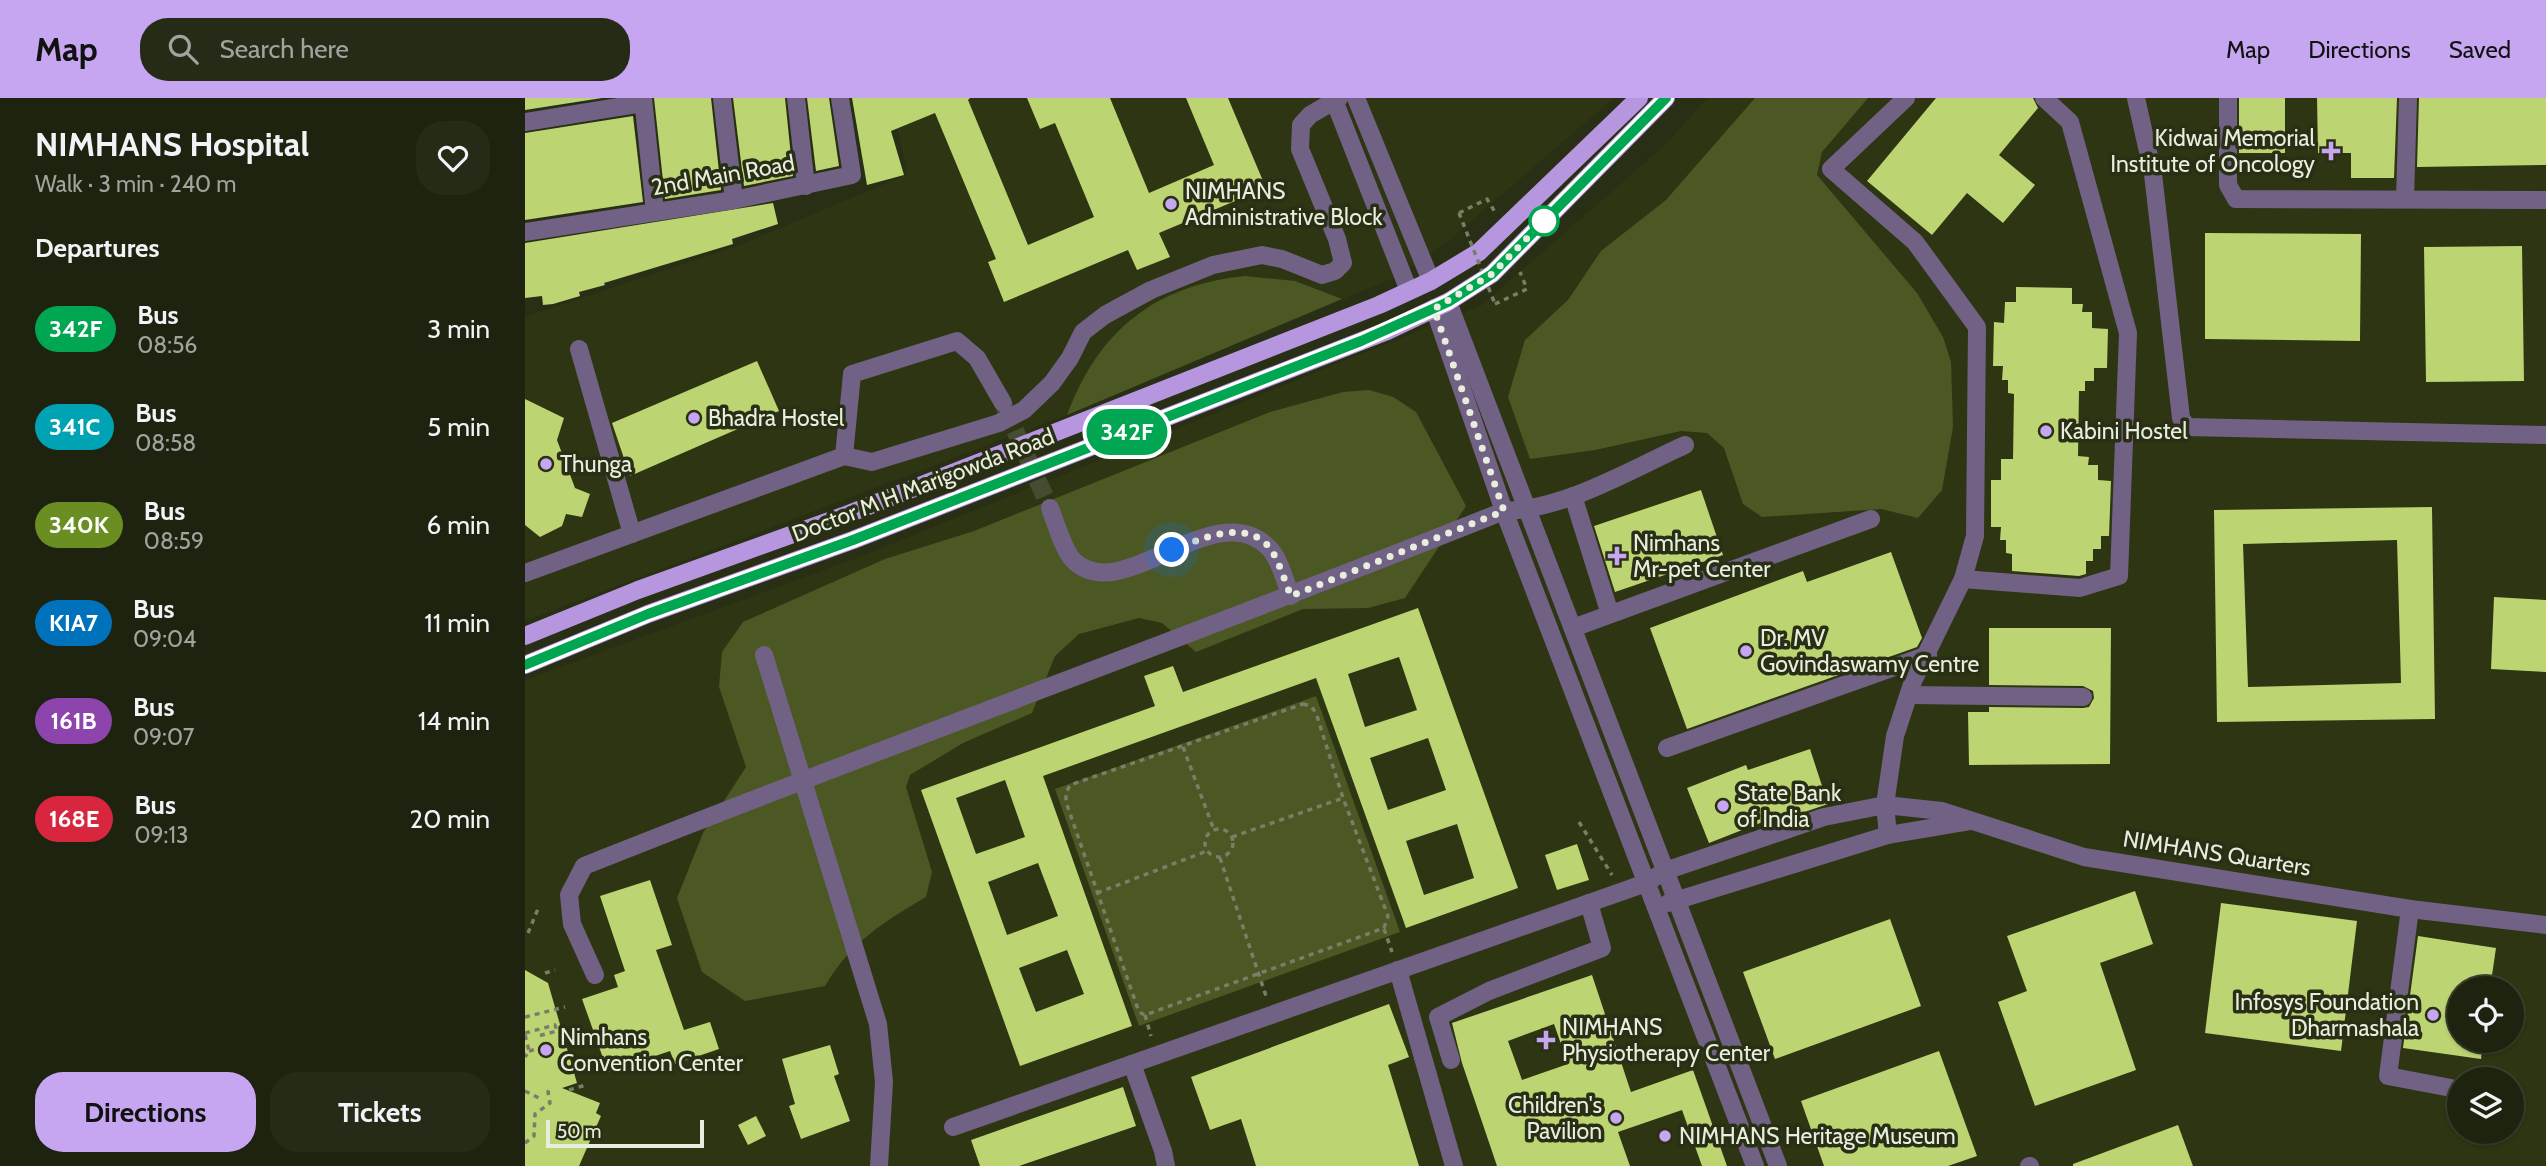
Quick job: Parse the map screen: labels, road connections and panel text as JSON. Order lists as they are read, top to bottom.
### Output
{
  "streets": {
    "main road": ["Doctor M H Marigowda Road"],
    "street": ["2nd Main Road", "NIMHANS Quarters"]
  },
  "places": {
    "health": ["Kidwai Memorial Institute of Oncology", "Nimhans Mr-pet Center", "NIMHANS Physiotherapy Center"],
    "other": [
      "NIMHANS Administrative Block",
      "Bhadra Hostel",
      "Kabini Hostel",
      "Thunga",
      "Dr. MV Govindaswamy Centre",
      "State Bank of India",
      "Infosys Foundation Dharmashala",
      "Nimhans Convention Center",
      "Children's Pavilion",
      "NIMHANS Heritage Museum"
    ]
  },
  "lines": ["bus line 342F"],
  "scale_bar": "50 m",
  "page": {
    "header": "Map",
    "search": "Search here",
    "nav": ["Map", "Directions", "Saved"],
    "heading": [
      ["NIMHANS Hospital", "Walk · 3 min · 240 m"],
      "Departures"
    ],
    "on_map": "342F",
    "list": [
      {
        "mark": "342F",
        "name": "Bus",
        "note": "08:56",
        "value": "3 min"
      },
      {
        "mark": "341C",
        "name": "Bus",
        "note": "08:58",
        "value": "5 min"
      },
      {
        "mark": "340K",
        "name": "Bus",
        "note": "08:59",
        "value": "6 min"
      },
      {
        "mark": "KIA7",
        "name": "Bus",
        "note": "09:04",
        "value": "11 min"
      },
      {
        "mark": "161B",
        "name": "Bus",
        "note": "09:07",
        "value": "14 min"
      },
      {
        "mark": "168E",
        "name": "Bus",
        "note": "09:13",
        "value": "20 min"
      }
    ],
    "buttons": ["Directions", "Tickets"],
    "scale": "50 m"
  }
}
